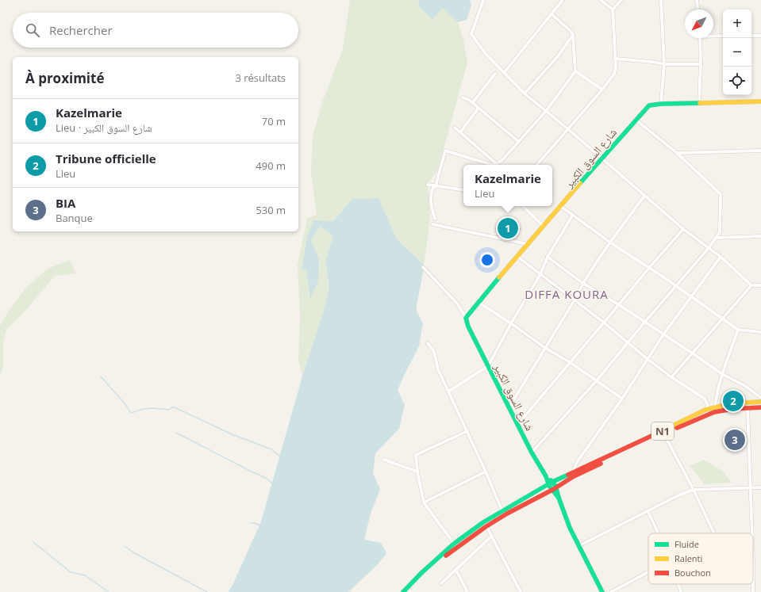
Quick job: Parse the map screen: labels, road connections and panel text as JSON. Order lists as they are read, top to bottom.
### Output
{
  "streets": {
    "main road": ["شارع السوق الكبير", "N1"]
  },
  "crossings": [
    ["شارع السوق الكبير", "N1"]
  ],
  "districts": ["DIFFA KOURA"],
  "legend": ["Fluide", "Ralenti", "Bouchon"],
  "north": "bottom left",
  "page": {
    "map_buttons": ["+", "−"],
    "search": "Rechercher",
    "heading": ["À proximité", "3 résultats"],
    "list": [
      {
        "mark": "1",
        "name": "Kazelmarie",
        "note": "Lieu · شارع السوق الكبير",
        "value": "70 m"
      },
      {
        "mark": "2",
        "name": "Tribune officielle",
        "note": "Lieu",
        "value": "490 m"
      },
      {
        "mark": "3",
        "name": "BIA",
        "note": "Banque",
        "value": "530 m"
      }
    ],
    "popup": ["Kazelmarie", "Lieu"],
    "pins": ["1", "2", "3"]
  }
}
